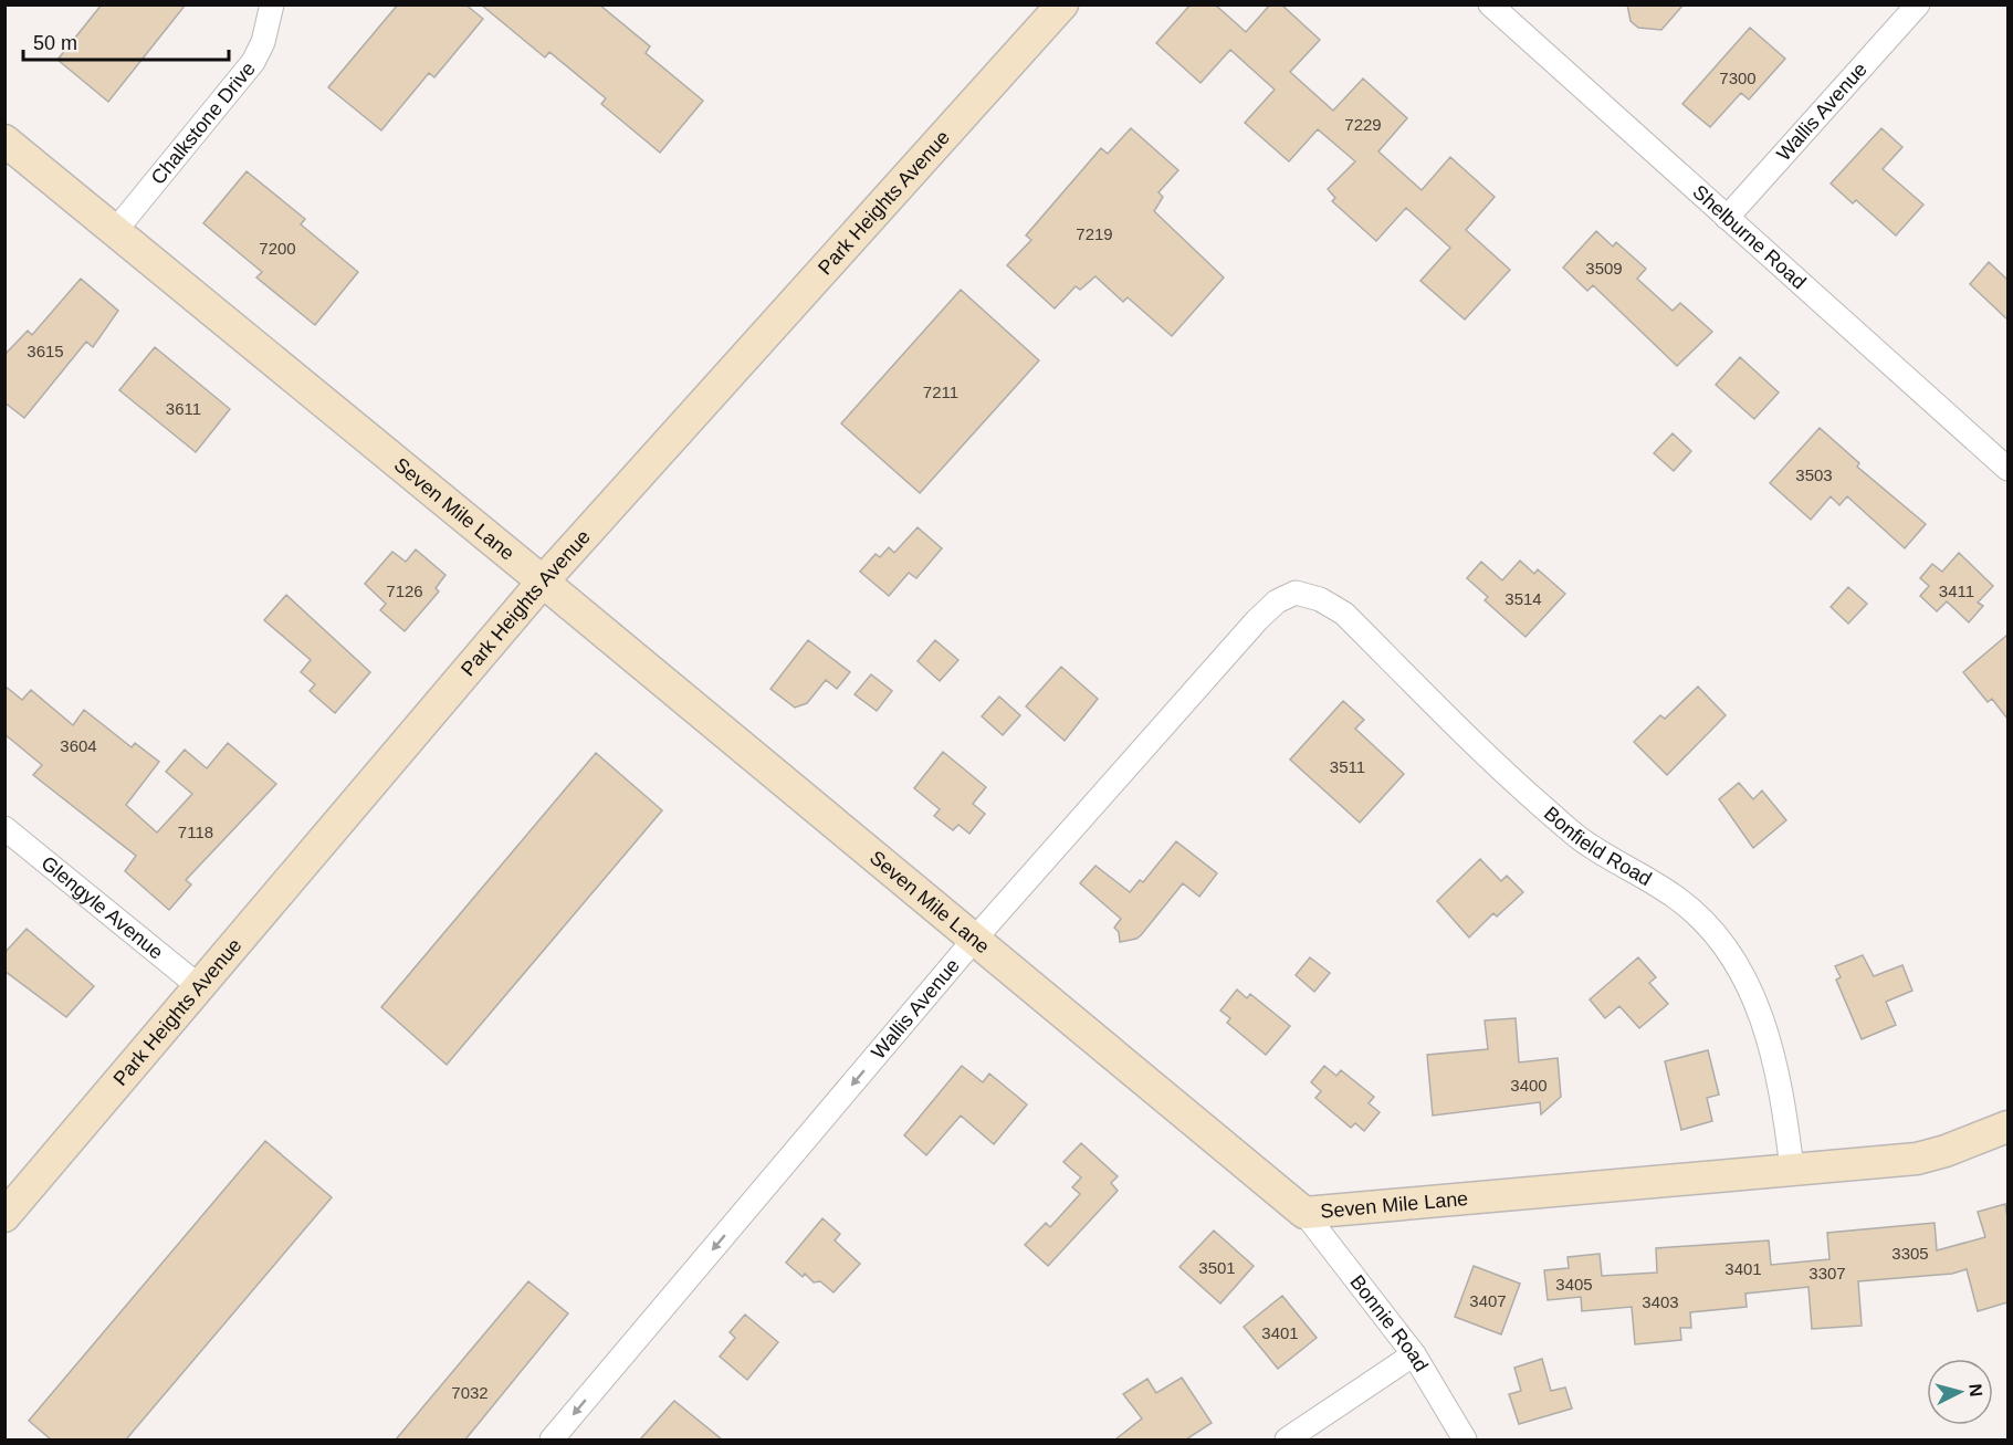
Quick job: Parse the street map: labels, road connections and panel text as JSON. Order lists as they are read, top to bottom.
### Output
{
  "streets": {
    "street": [
      "Wallis Avenue",
      "Chalkstone Drive",
      "Park Heights Avenue",
      "Shelburne Road",
      "Seven Mile Lane",
      "Bonfield Road",
      "Glengyle Avenue",
      "Bonnie Road"
    ]
  },
  "crossings": [
    ["Wallis Avenue", "Shelburne Road"],
    ["Wallis Avenue", "Seven Mile Lane"],
    ["Wallis Avenue", "Bonfield Road"],
    ["Chalkstone Drive", "Seven Mile Lane"],
    ["Park Heights Avenue", "Seven Mile Lane"],
    ["Park Heights Avenue", "Glengyle Avenue"],
    ["Seven Mile Lane", "Bonfield Road"],
    ["Seven Mile Lane", "Bonnie Road"]
  ],
  "one_way": ["Wallis Avenue"],
  "house_numbers": [
    "7300",
    "7229",
    "7219",
    "7200",
    "3509",
    "3615",
    "7211",
    "3611",
    "3503",
    "7126",
    "3411",
    "3514",
    "3604",
    "3511",
    "7118",
    "3400",
    "3305",
    "3501",
    "3401",
    "3307",
    "3405",
    "3407",
    "3403",
    "3401",
    "7032"
  ],
  "scale_bar": "50 m",
  "north": "right"
}
